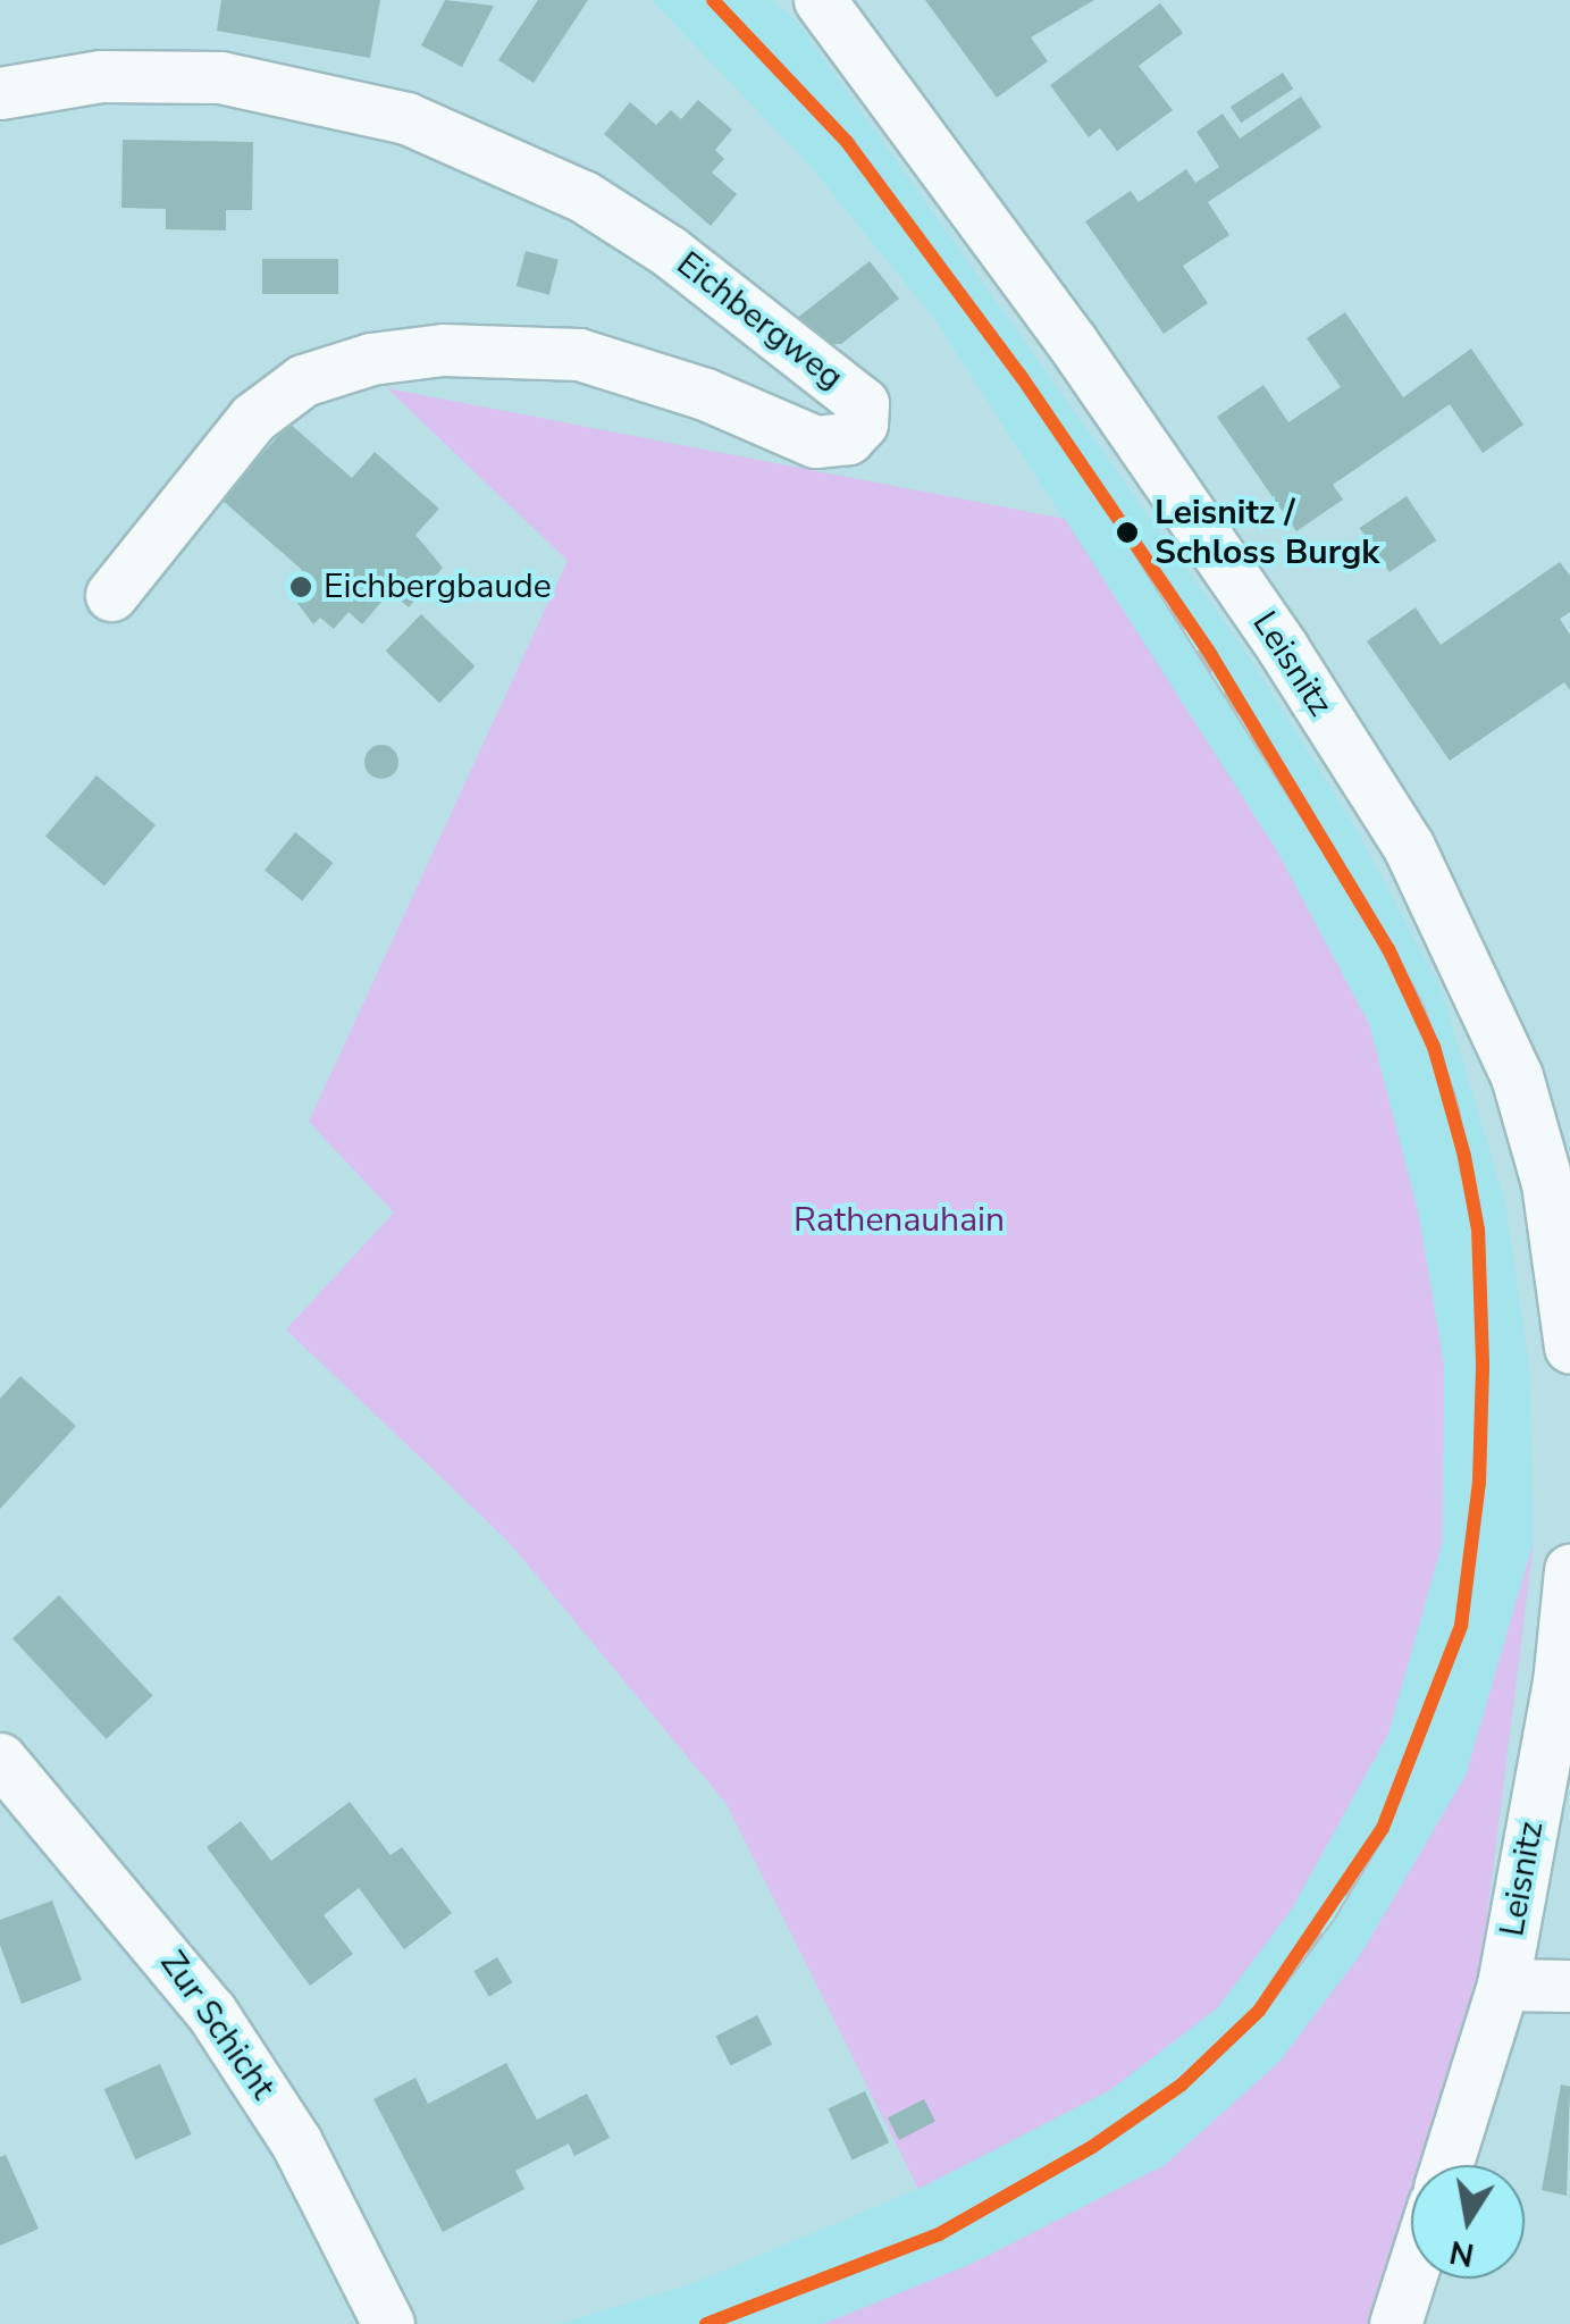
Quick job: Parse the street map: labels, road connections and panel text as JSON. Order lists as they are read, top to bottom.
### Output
{
  "streets": {
    "street": ["Eichbergweg", "Leisnitz", "Zur Schicht"]
  },
  "parks": ["Rathenauhain"],
  "places": ["Leisnitz / Schloss Burgk", "Eichbergbaude"],
  "north": "bottom"
}
